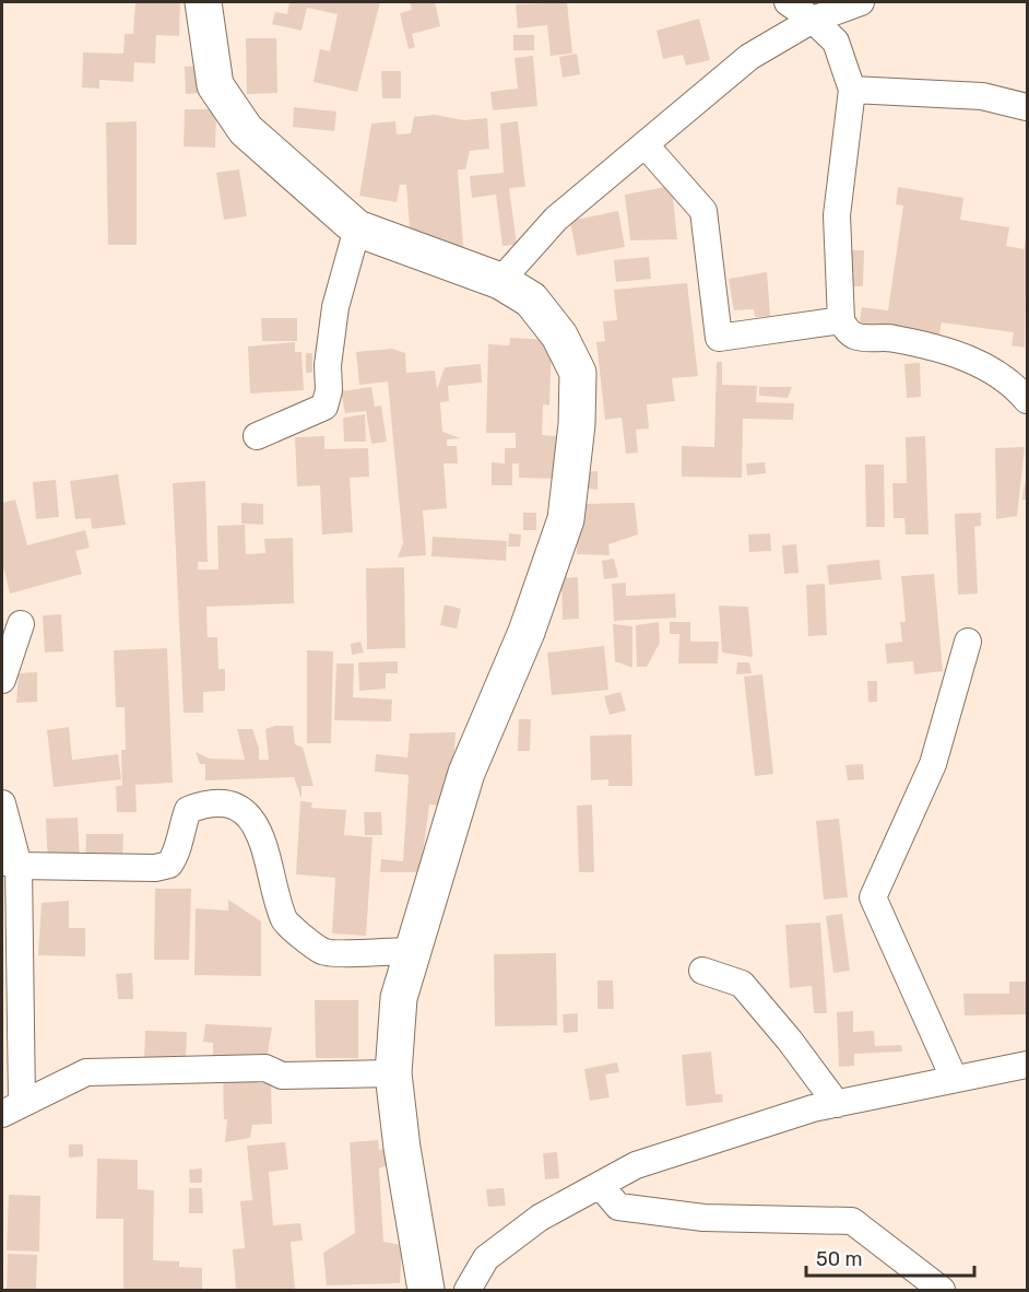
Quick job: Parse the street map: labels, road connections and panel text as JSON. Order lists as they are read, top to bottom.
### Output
{
  "scale_bar": "50 m"
}
